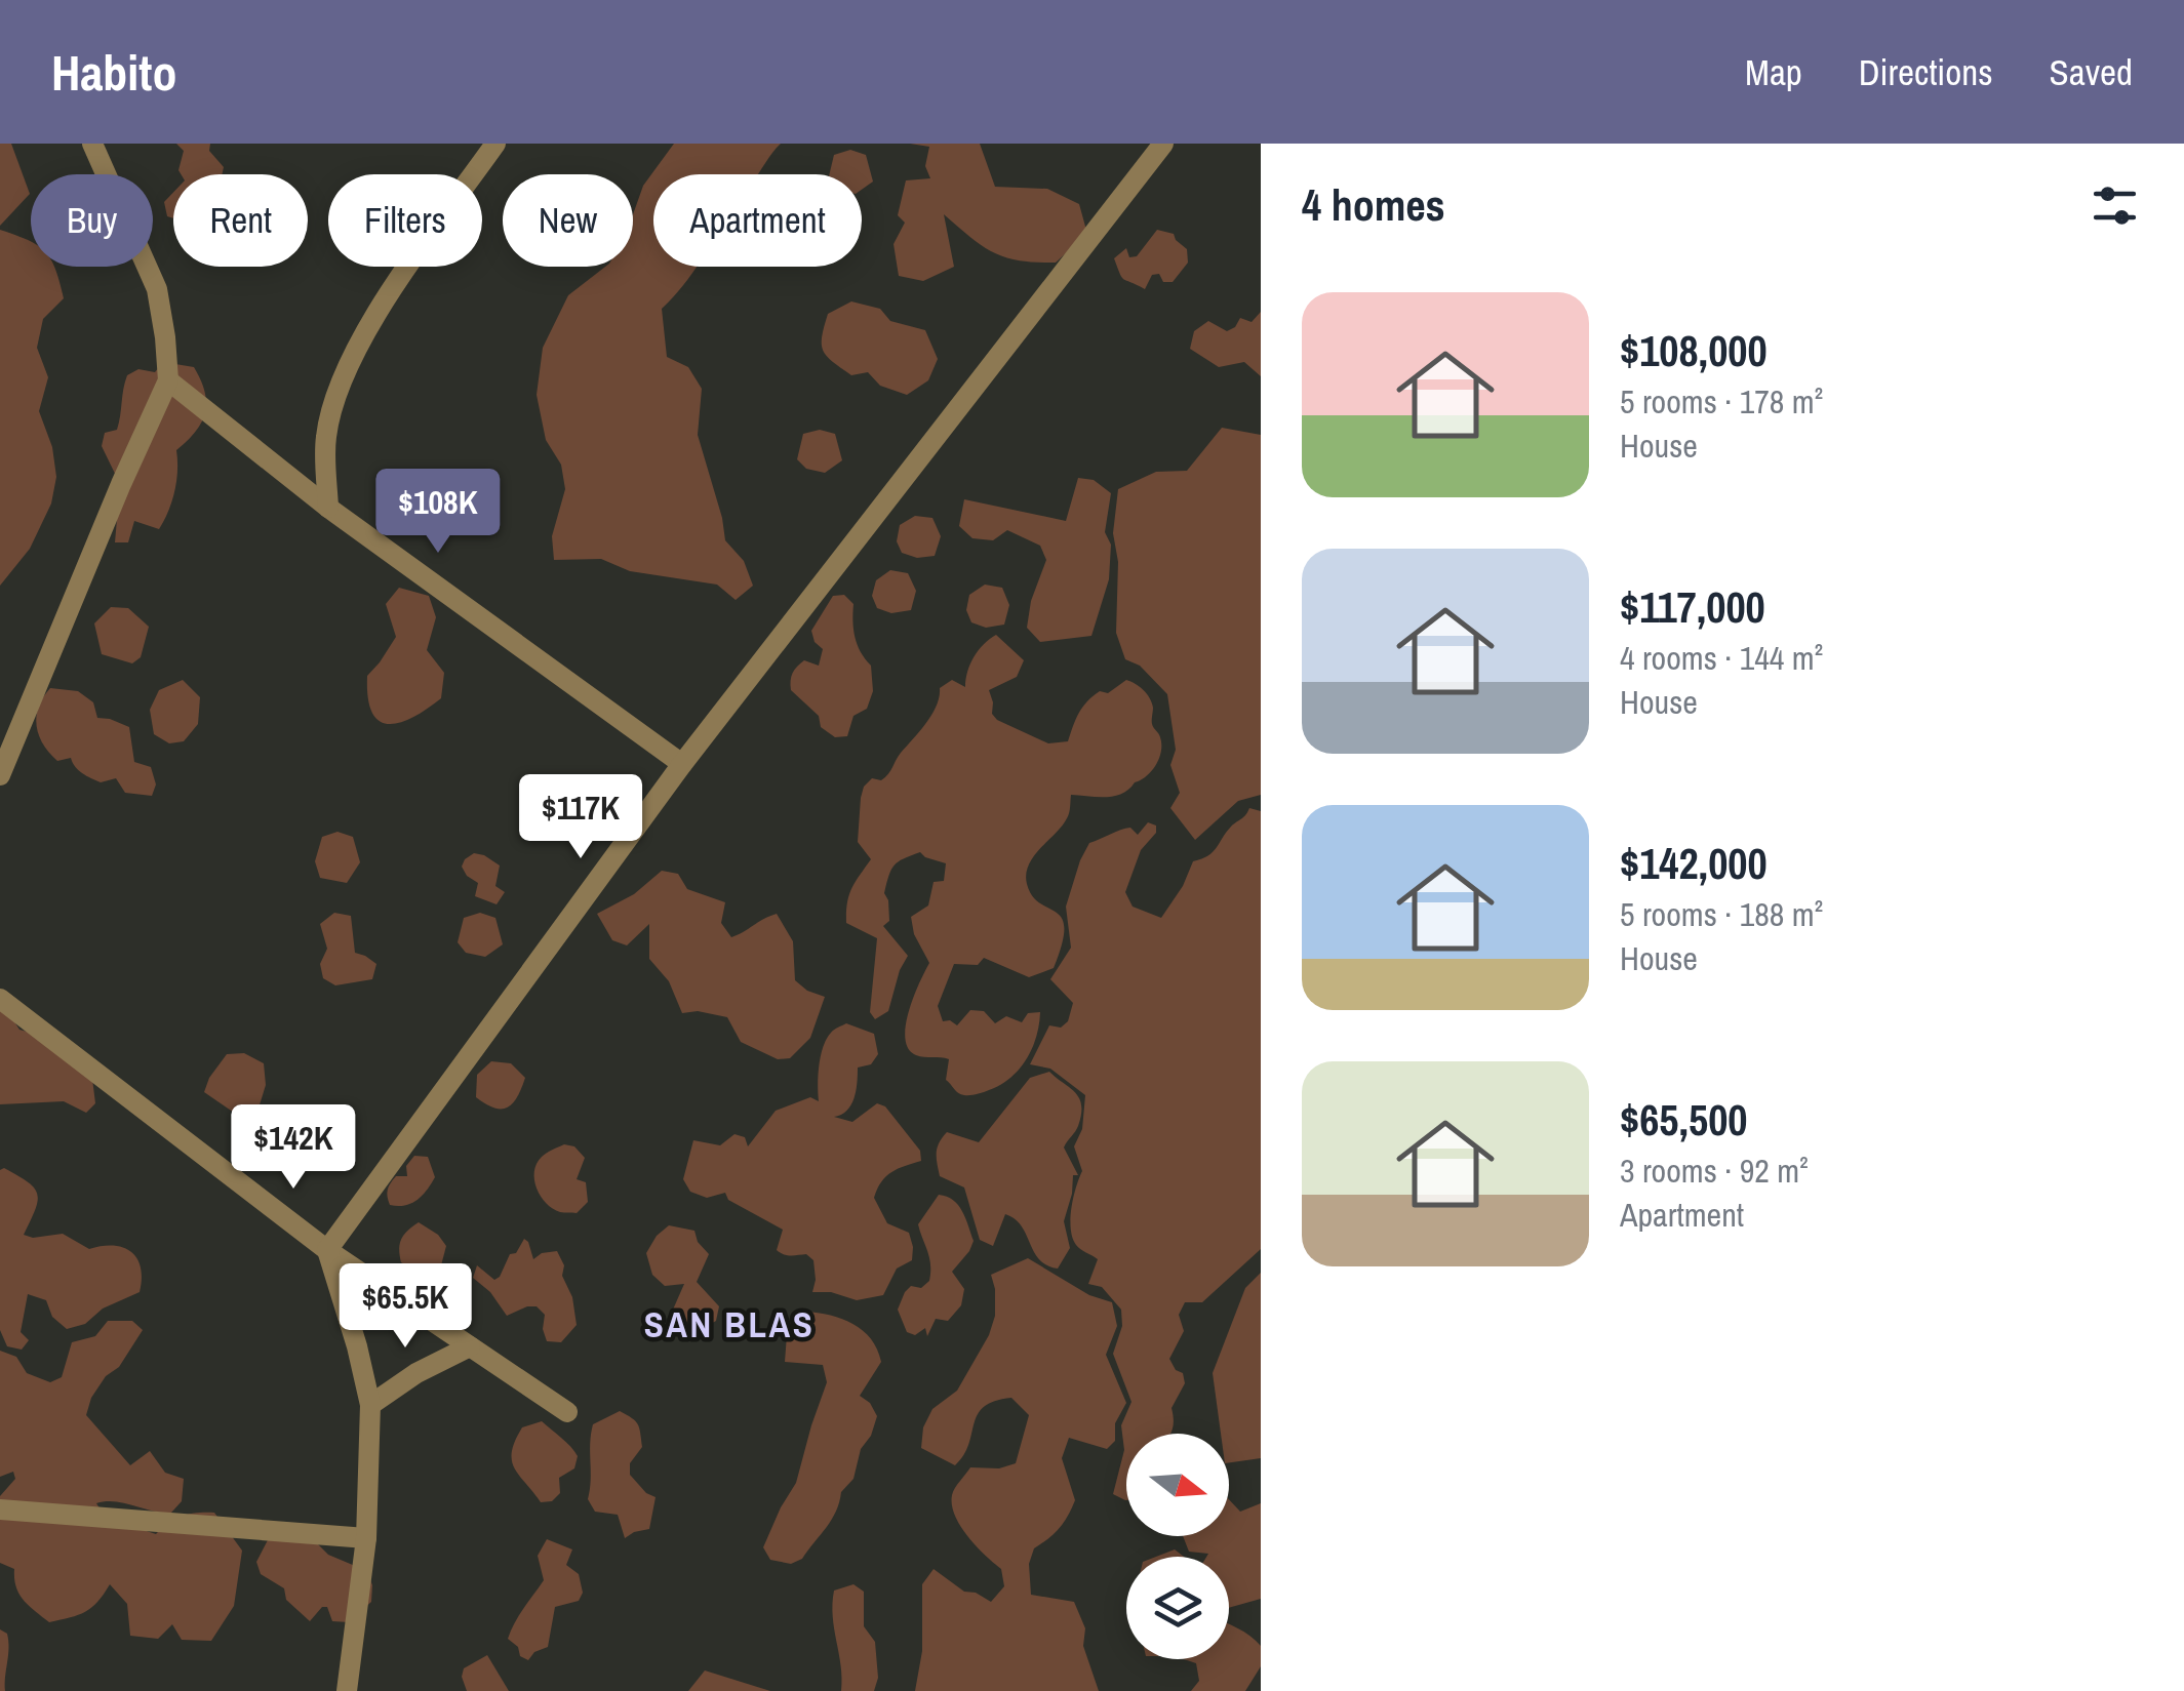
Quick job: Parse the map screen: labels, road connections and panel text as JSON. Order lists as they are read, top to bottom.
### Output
{
  "districts": ["SAN BLAS"],
  "north": "right",
  "page": {
    "header": "Habito",
    "nav": ["Map", "Directions", "Saved"],
    "heading": "4 homes",
    "chip": [
      "Buy",
      "Rent",
      "Filters",
      "New",
      "Apartment"
    ],
    "list": [
      {
        "name": "$108,000",
        "note": "5 rooms · 178 m² · House"
      },
      {
        "name": "$117,000",
        "note": "4 rooms · 144 m² · House"
      },
      {
        "name": "$142,000",
        "note": "5 rooms · 188 m² · House"
      },
      {
        "name": "$65,500",
        "note": "3 rooms · 92 m² · Apartment"
      }
    ],
    "price": [
      "$108K",
      "$117K",
      "$142K",
      "$65.5K"
    ]
  }
}
